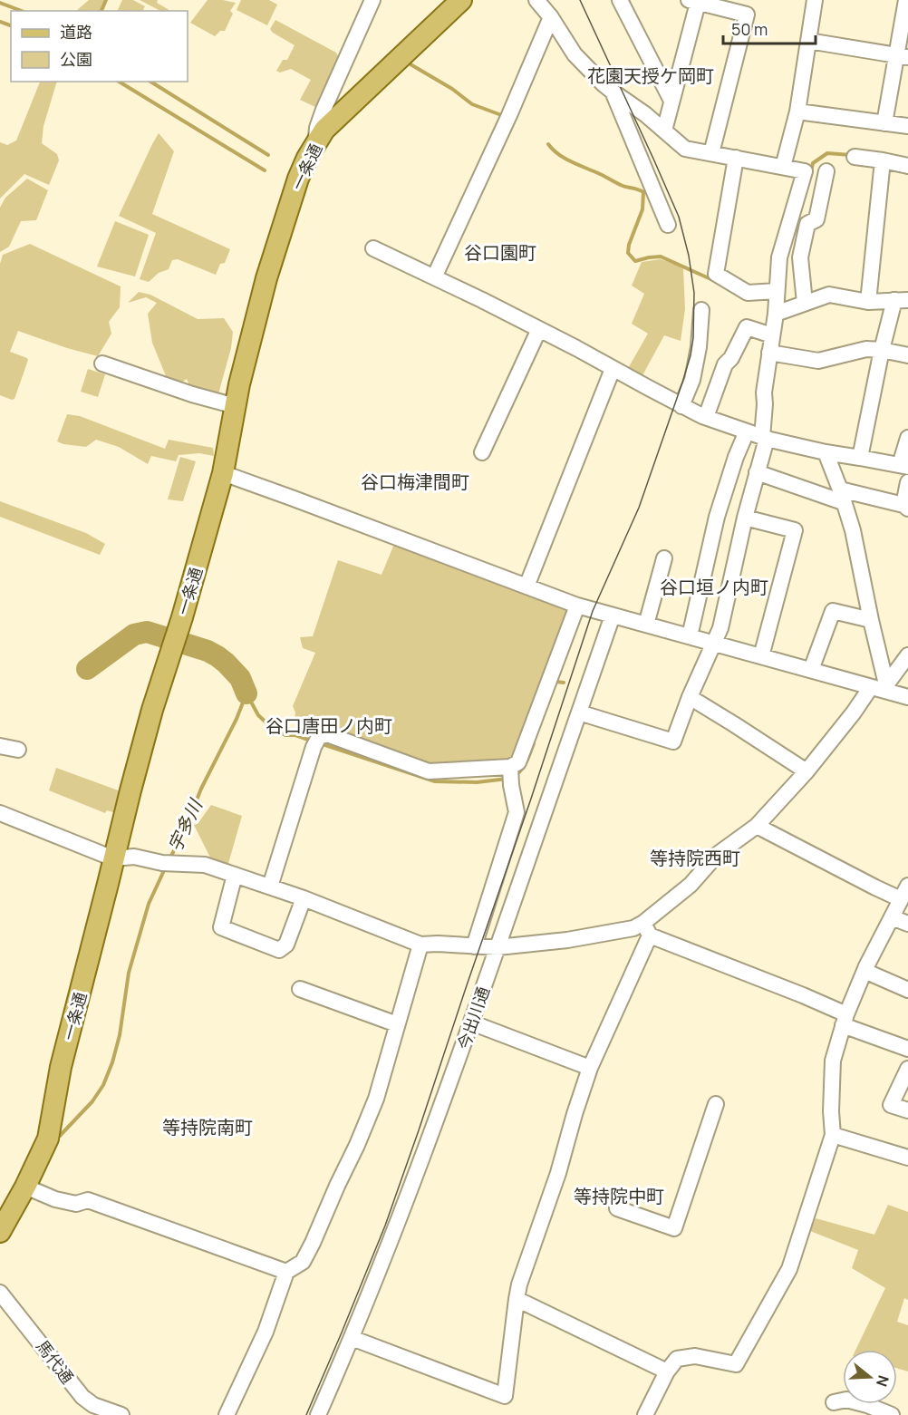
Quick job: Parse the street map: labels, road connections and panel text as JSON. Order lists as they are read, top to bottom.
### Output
{
  "streets": {
    "main road": ["一条通"],
    "street": ["今出川通", "馬代通"]
  },
  "districts": [
    "花園天授ケ岡町",
    "谷口園町",
    "谷口梅津間町",
    "谷口垣ノ内町",
    "谷口唐田ノ内町",
    "等持院西町",
    "等持院南町",
    "等持院中町"
  ],
  "water": ["宇多川"],
  "legend": ["道路", "公園"],
  "scale_bar": "50 m",
  "north": "right"
}
